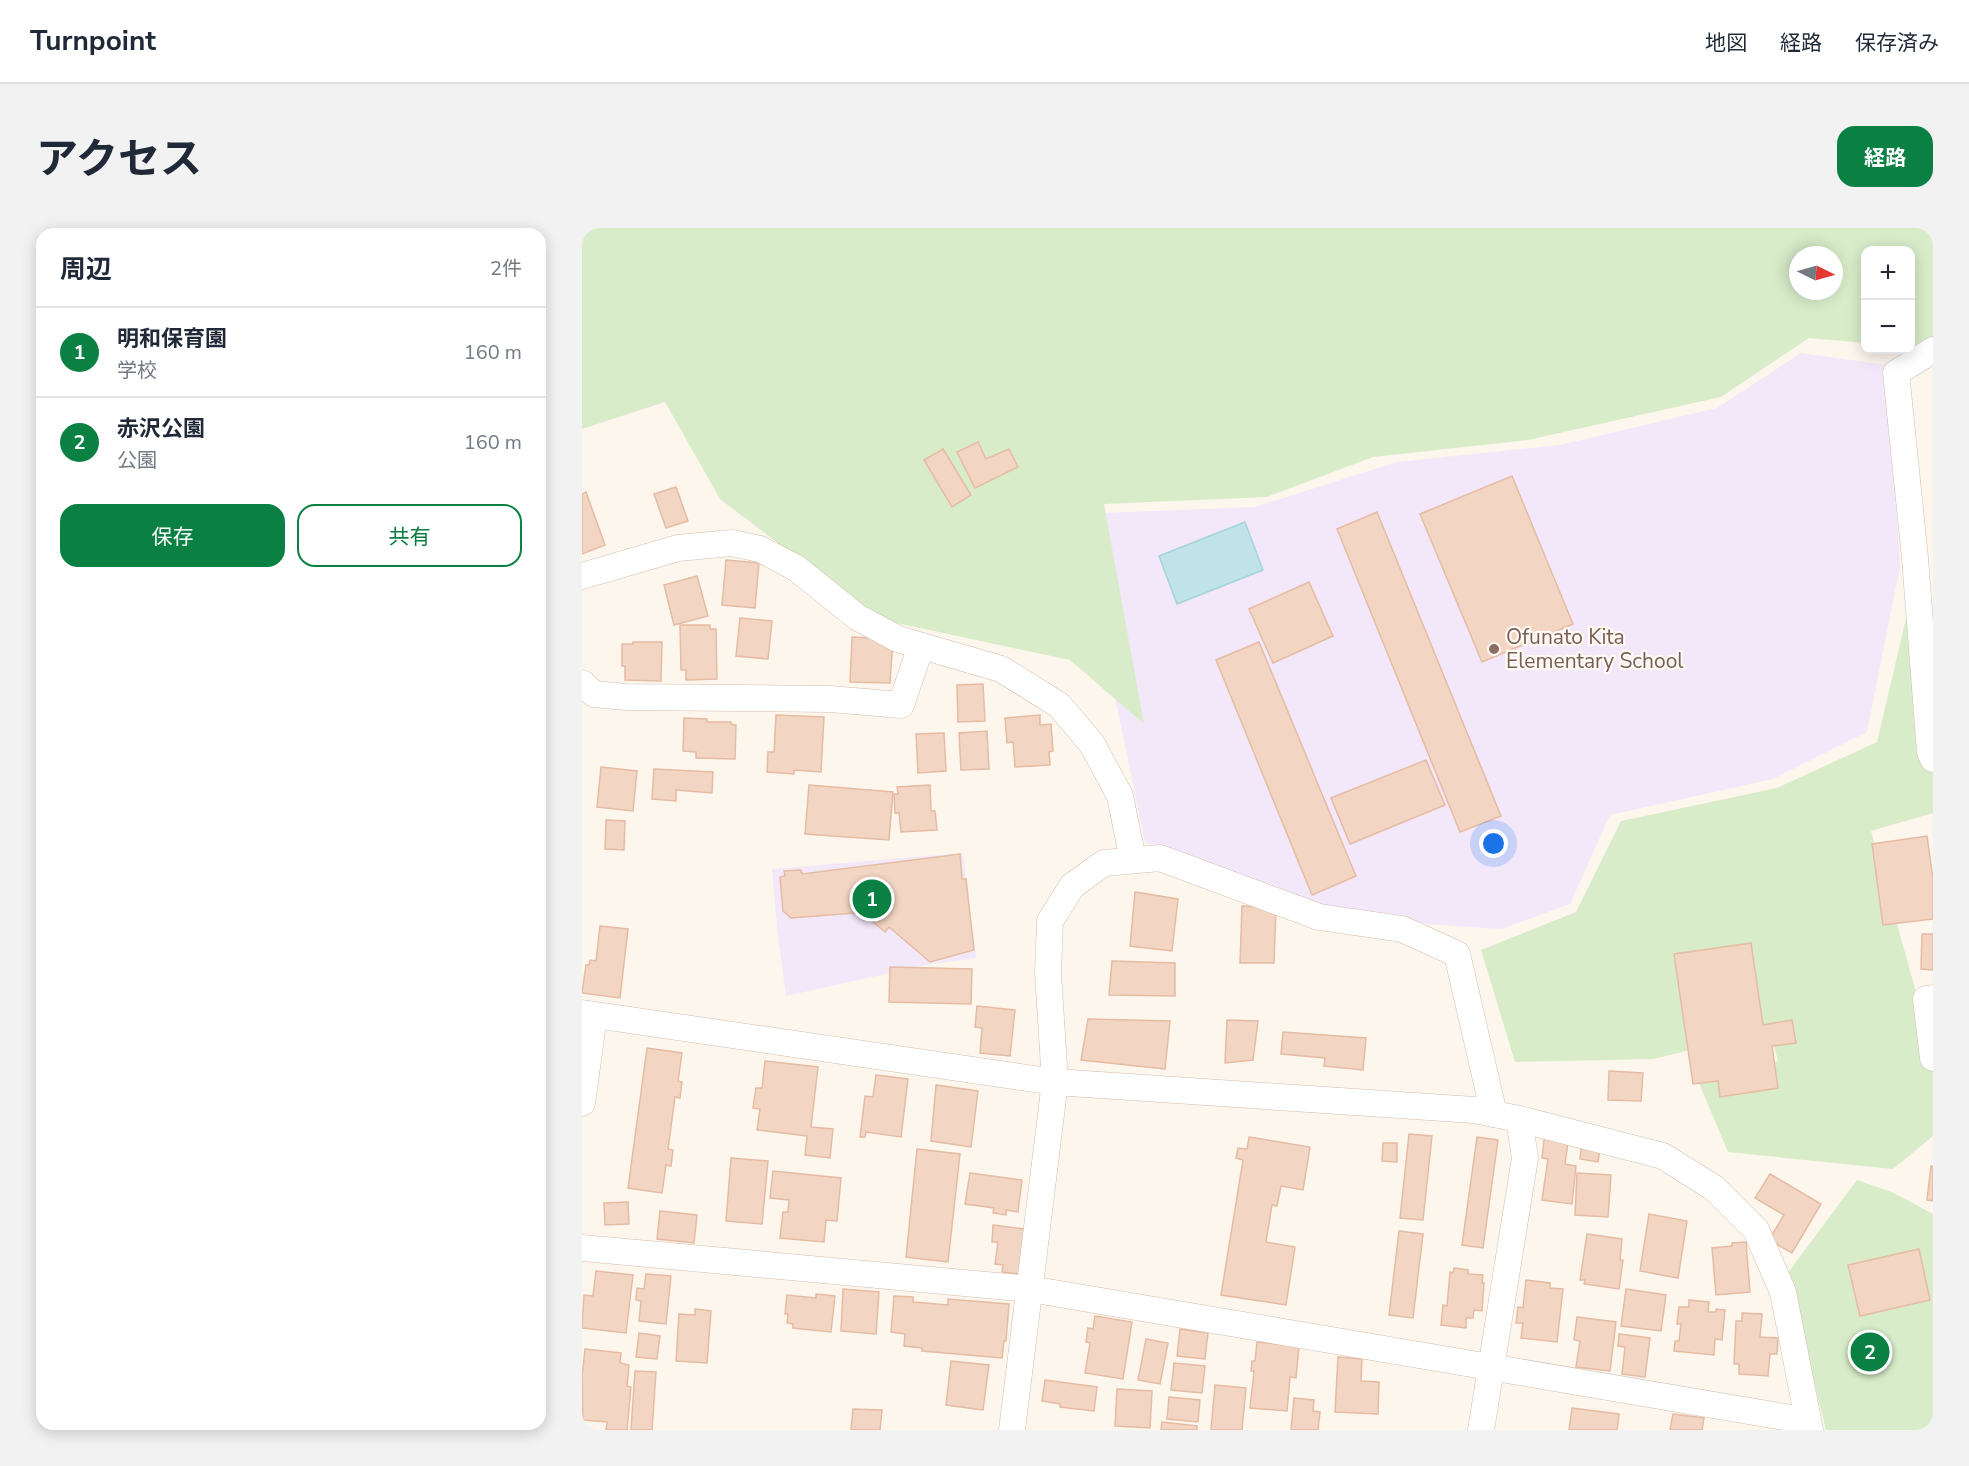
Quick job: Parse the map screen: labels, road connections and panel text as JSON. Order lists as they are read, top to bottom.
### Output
{
  "places": ["Ofunato Kita Elementary School"],
  "north": "right",
  "page": {
    "header": "Turnpoint",
    "nav": ["地図", "経路", "保存済み"],
    "title": "アクセス",
    "buttons": [
      "経路",
      ["保存", "共有"]
    ],
    "heading": ["周辺", "2件"],
    "map_buttons": ["+", "−"],
    "list": [
      {
        "mark": "1",
        "name": "明和保育園",
        "note": "学校",
        "value": "160 m"
      },
      {
        "mark": "2",
        "name": "赤沢公園",
        "note": "公園",
        "value": "160 m"
      }
    ],
    "pins": ["1", "2"]
  }
}
